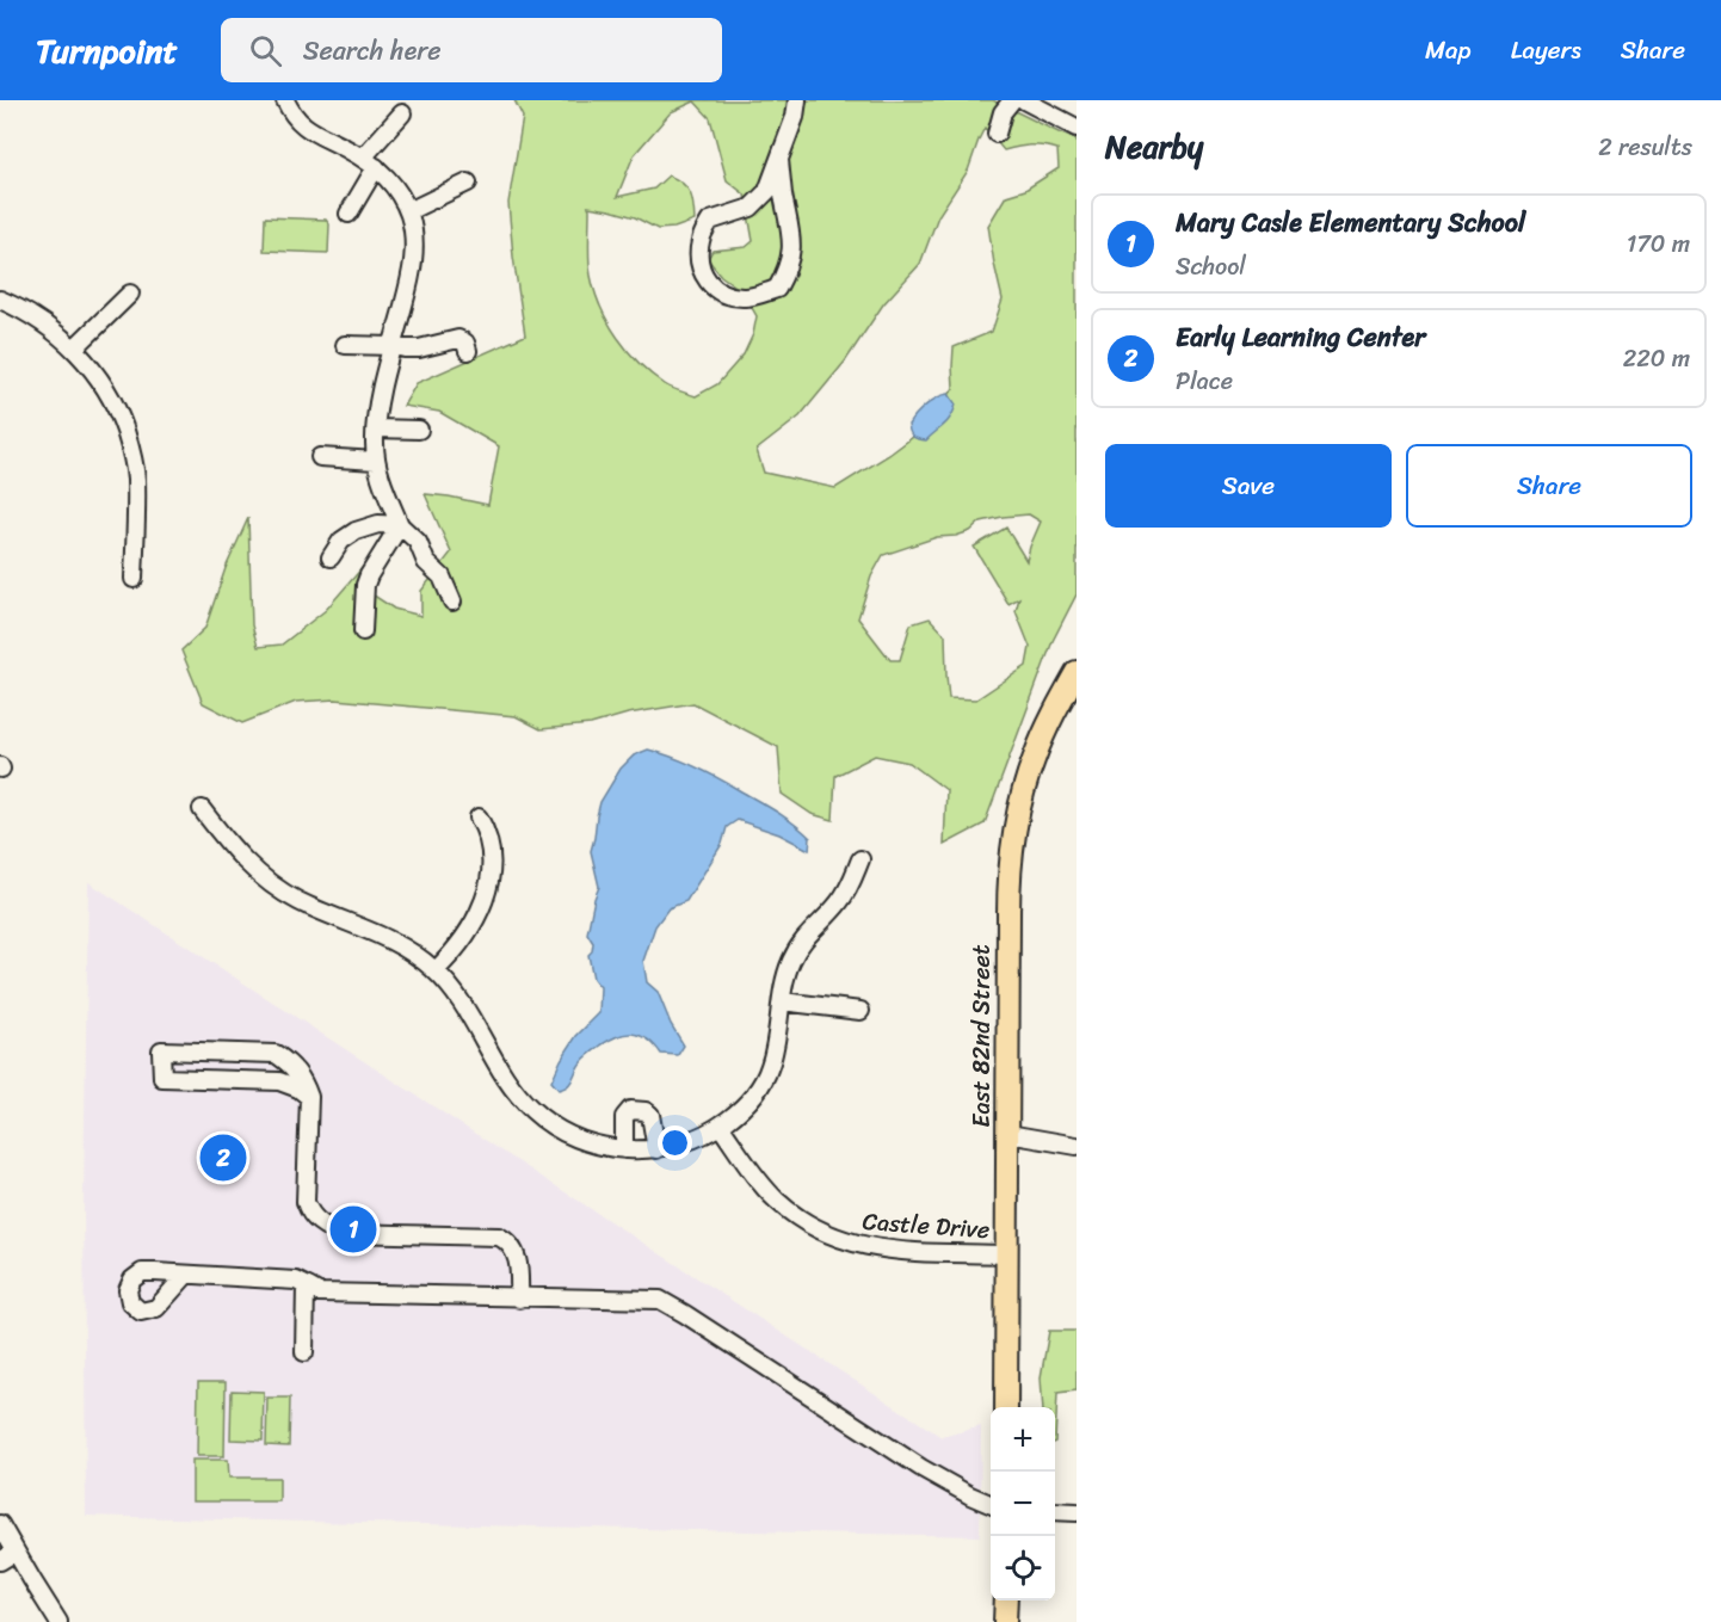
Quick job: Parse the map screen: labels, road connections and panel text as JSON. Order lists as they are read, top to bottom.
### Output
{
  "streets": {
    "main road": ["East 82nd Street"],
    "street": ["Castle Drive"]
  },
  "crossings": [
    ["East 82nd Street", "Castle Drive"]
  ],
  "page": {
    "header": "Turnpoint",
    "search": "Search here",
    "nav": ["Map", "Layers", "Share"],
    "heading": ["Nearby", "2 results"],
    "list": [
      {
        "mark": "1",
        "name": "Mary Casle Elementary School",
        "note": "School",
        "value": "170 m"
      },
      {
        "mark": "2",
        "name": "Early Learning Center",
        "note": "Place",
        "value": "220 m"
      }
    ],
    "buttons": ["Save", "Share"],
    "pins": ["2", "1"],
    "map_buttons": ["+", "−"]
  }
}
